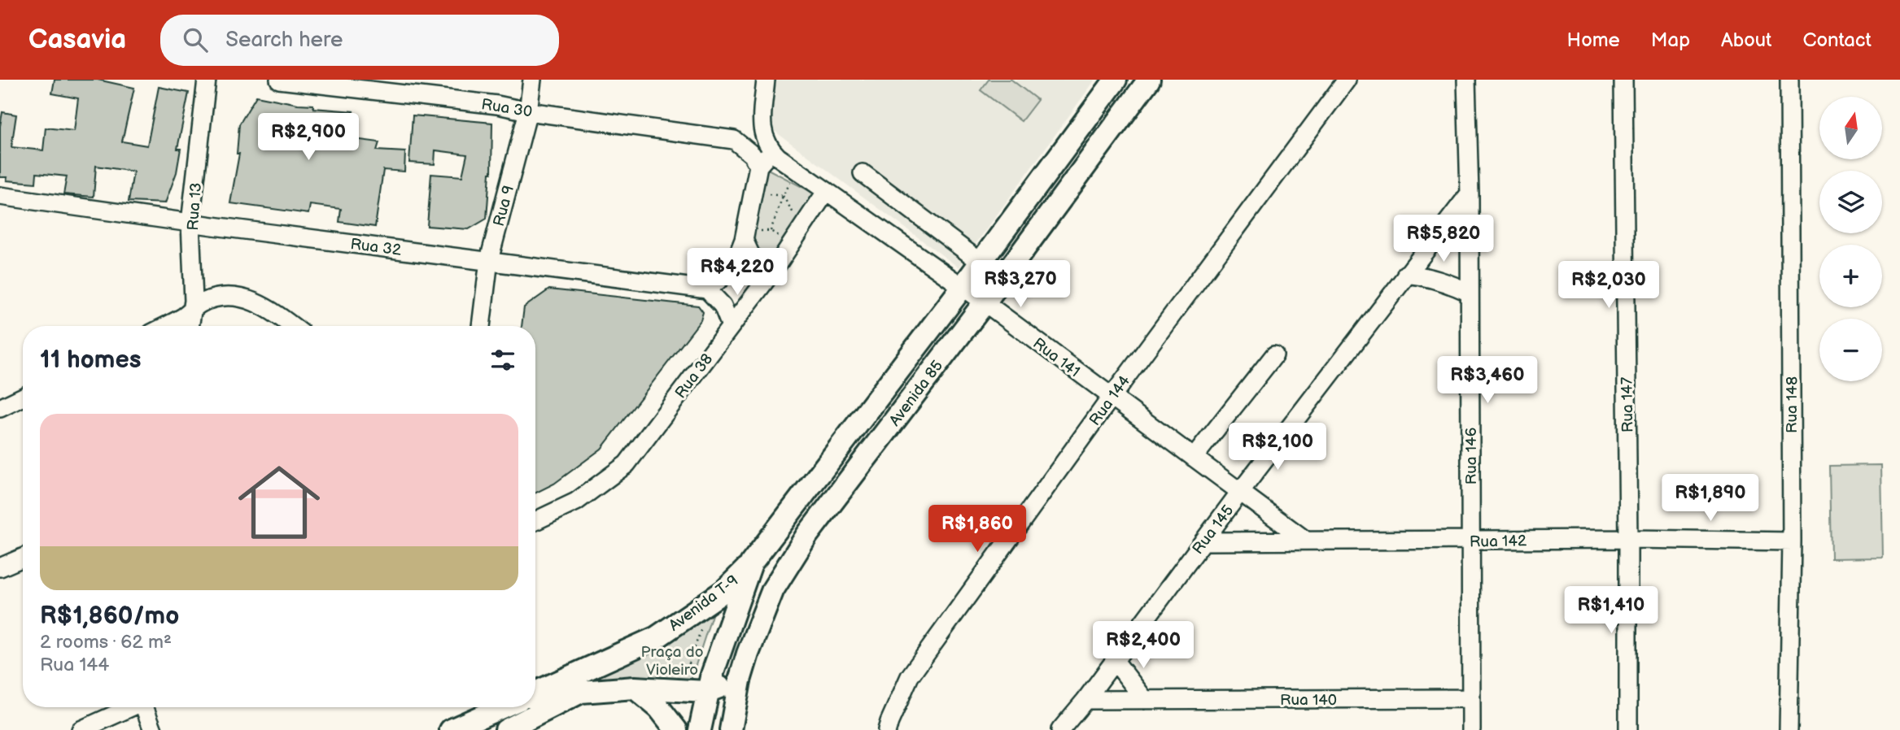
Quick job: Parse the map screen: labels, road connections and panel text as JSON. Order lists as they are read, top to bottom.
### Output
{
  "streets": {
    "main road": ["Avenida 85", "Avenida T-9"],
    "street": [
      "Rua 30",
      "Rua 9",
      "Rua 13",
      "Rua 32",
      "Rua 141",
      "Rua 38",
      "Rua 144",
      "Rua 147",
      "Rua 148",
      "Rua 146",
      "Rua 145",
      "Rua 142",
      "Rua 140"
    ]
  },
  "crossings": [
    ["Rua 30", "Rua 9"],
    ["Rua 9", "Rua 32"],
    ["Rua 13", "Rua 32"],
    ["Rua 141", "Rua 38"],
    ["Rua 141", "Avenida 85"],
    ["Rua 141", "Rua 144"],
    ["Rua 141", "Rua 145"],
    ["Rua 141", "Rua 142"],
    ["Avenida 85", "Avenida T-9"],
    ["Rua 147", "Rua 142"],
    ["Rua 148", "Rua 142"],
    ["Rua 146", "Rua 145"],
    ["Rua 146", "Rua 142"],
    ["Rua 146", "Rua 140"],
    ["Rua 145", "Rua 142"],
    ["Rua 145", "Rua 140"]
  ],
  "parks": ["Praça do Violeiro"],
  "north": "top",
  "page": {
    "header": "Casavia",
    "search": "Search here",
    "nav": [
      "Home",
      "Map",
      "About",
      "Contact"
    ],
    "map_buttons": ["+", "−"],
    "price": [
      "R$2,900",
      "R$5,820",
      "R$4,220",
      "R$3,270",
      "R$2,030",
      "R$3,460",
      "R$2,100",
      "R$1,890",
      "R$1,860",
      "R$1,410",
      "R$2,400"
    ],
    "heading": "11 homes",
    "list": [
      {
        "name": "R$1,860/mo",
        "note": "2 rooms · 62 m² · Rua 144"
      }
    ]
  }
}
